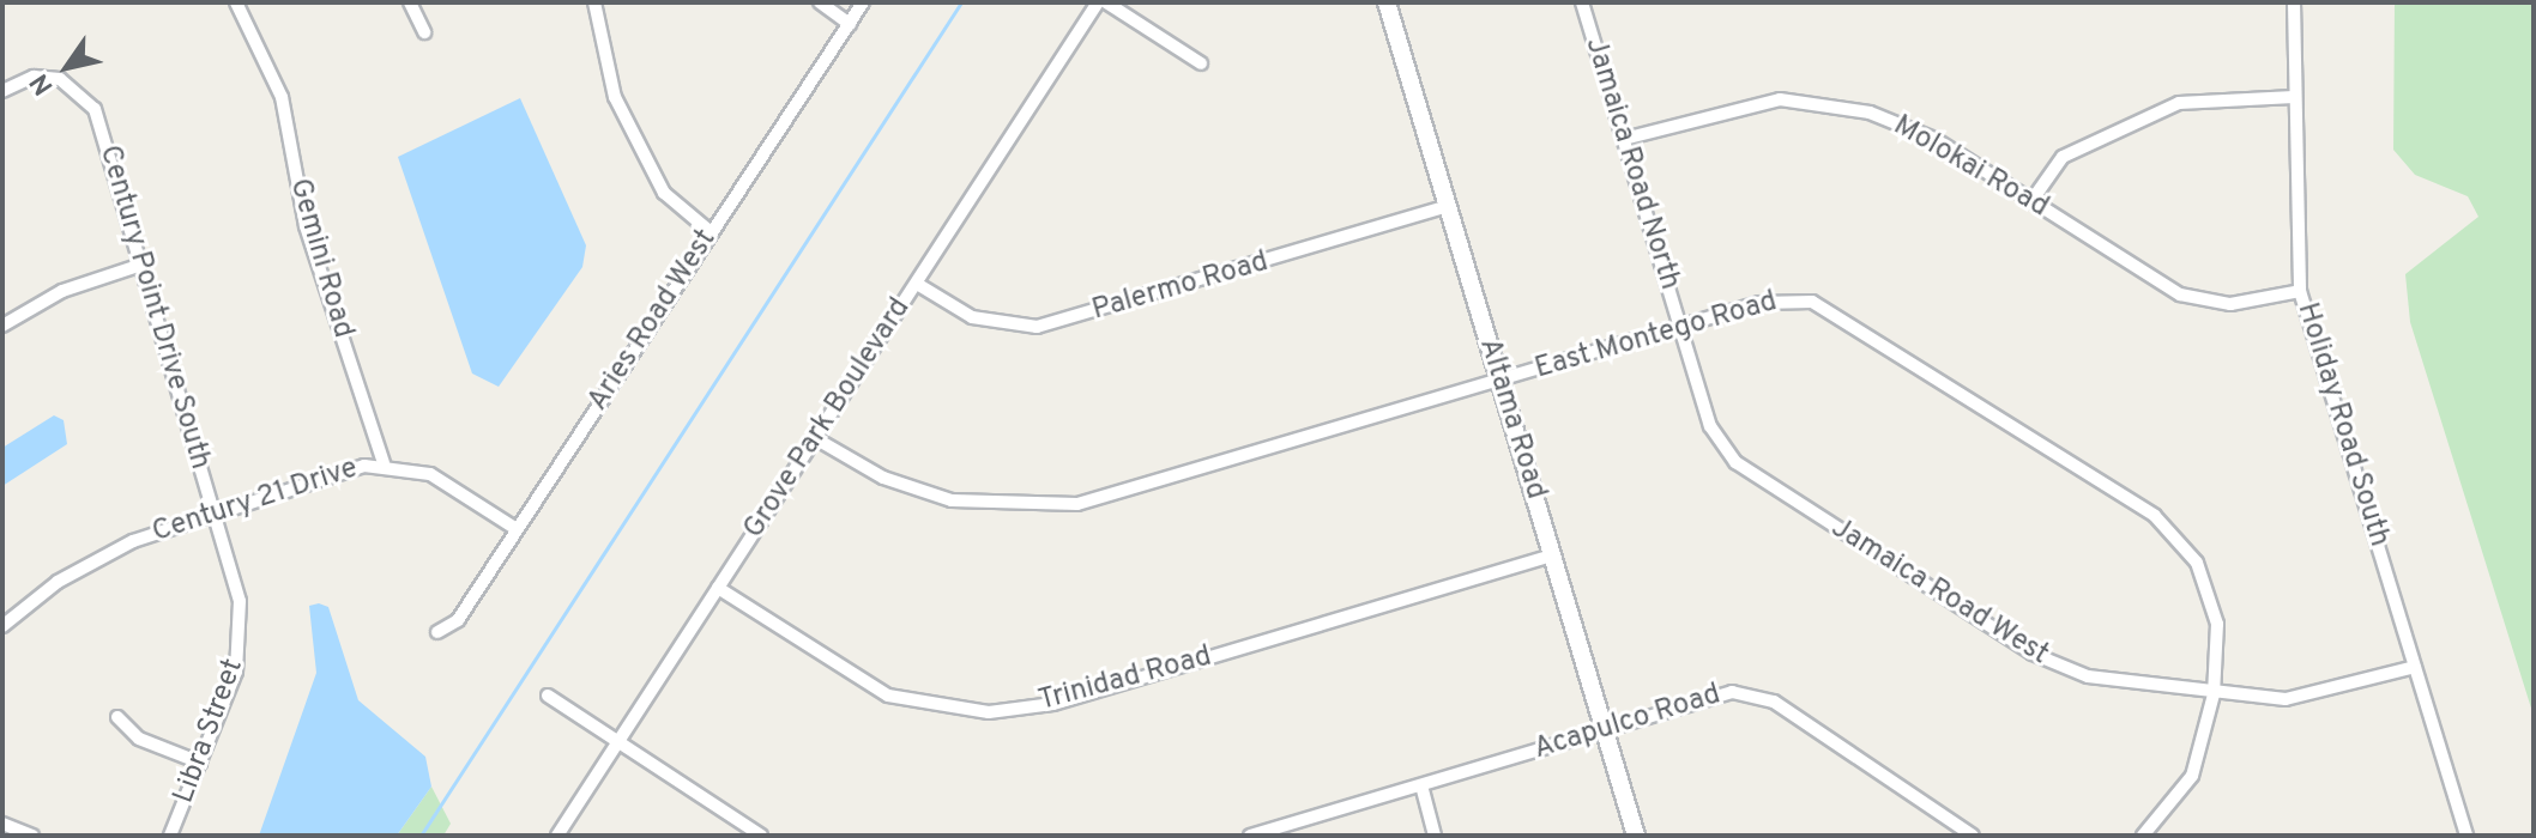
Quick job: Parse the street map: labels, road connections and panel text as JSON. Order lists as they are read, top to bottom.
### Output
{
  "streets": {
    "street": [
      "Jamaica Road North",
      "Molokai Road",
      "Gemini Road",
      "Palermo Road",
      "Century Point Drive South",
      "Aries Road West",
      "East Montego Road",
      "Grove Park Boulevard",
      "Altama Road",
      "Holiday Road South",
      "Century 21 Drive",
      "Jamaica Road West",
      "Trinidad Road",
      "Acapulco Road",
      "Libra Street"
    ]
  },
  "crossings": [
    ["Jamaica Road North", "Molokai Road"],
    ["Jamaica Road North", "East Montego Road"],
    ["Jamaica Road North", "Jamaica Road West"],
    ["Molokai Road", "Holiday Road South"],
    ["Gemini Road", "Century 21 Drive"],
    ["Palermo Road", "Grove Park Boulevard"],
    ["Palermo Road", "Altama Road"],
    ["Century Point Drive South", "Century 21 Drive"],
    ["Century Point Drive South", "Libra Street"],
    ["Aries Road West", "Century 21 Drive"],
    ["East Montego Road", "Grove Park Boulevard"],
    ["East Montego Road", "Altama Road"],
    ["East Montego Road", "Jamaica Road West"],
    ["Grove Park Boulevard", "Trinidad Road"],
    ["Altama Road", "Trinidad Road"],
    ["Altama Road", "Acapulco Road"],
    ["Holiday Road South", "Jamaica Road West"],
    ["Century 21 Drive", "Libra Street"]
  ],
  "north": "bottom left"
}
